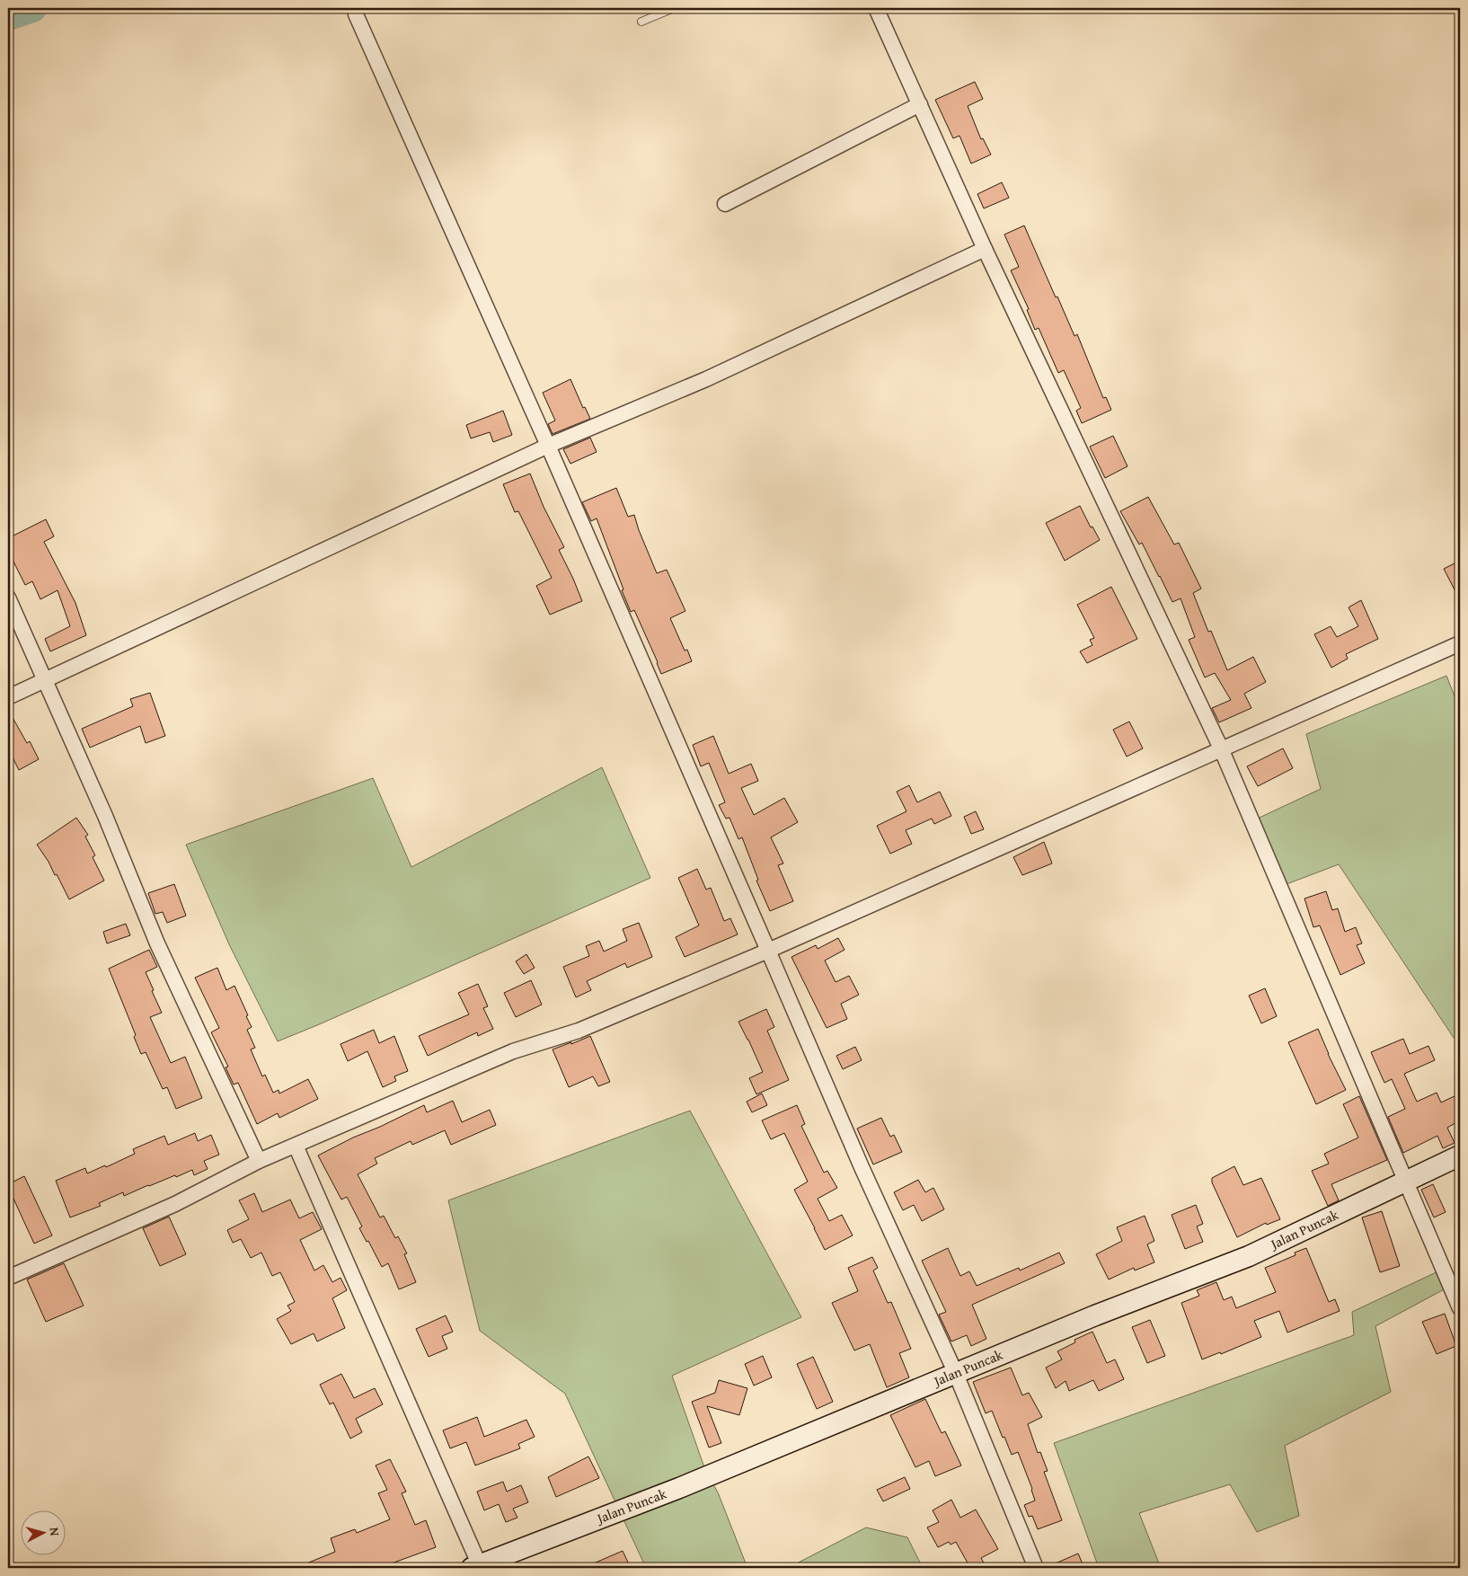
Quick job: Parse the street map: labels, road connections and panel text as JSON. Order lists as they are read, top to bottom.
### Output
{
  "streets": {
    "street": ["Jalan Puncak"]
  },
  "north": "right"
}
